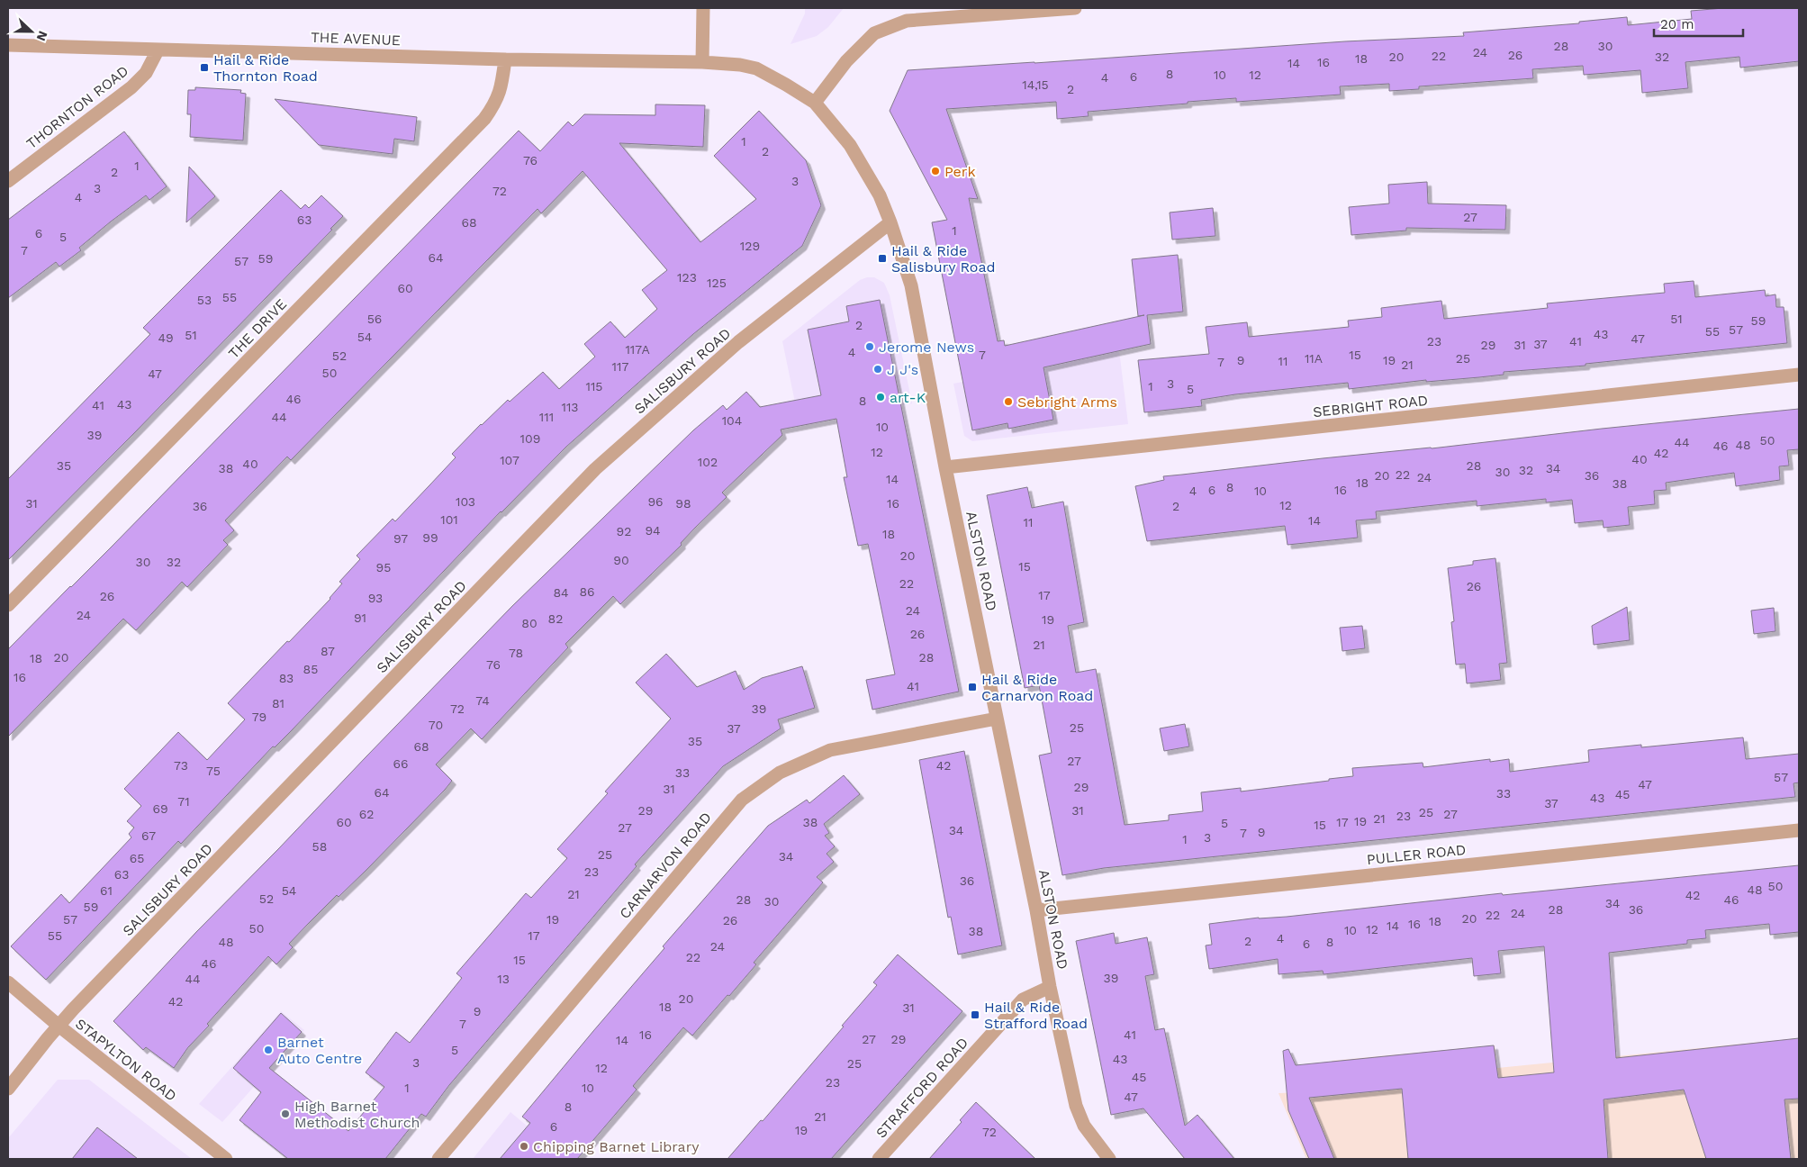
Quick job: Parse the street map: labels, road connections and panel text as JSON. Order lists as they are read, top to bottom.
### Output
{
  "streets": {
    "street": [
      "THE AVENUE",
      "THORNTON ROAD",
      "THE DRIVE",
      "SALISBURY ROAD",
      "SEBRIGHT ROAD",
      "ALSTON ROAD",
      "PULLER ROAD",
      "CARNARVON ROAD",
      "STAPYLTON ROAD",
      "STRAFFORD ROAD"
    ]
  },
  "crossings": [
    ["THE AVENUE", "THORNTON ROAD"],
    ["THE AVENUE", "THE DRIVE"],
    ["THE AVENUE", "ALSTON ROAD"],
    ["SALISBURY ROAD", "ALSTON ROAD"],
    ["SALISBURY ROAD", "STAPYLTON ROAD"],
    ["SEBRIGHT ROAD", "ALSTON ROAD"],
    ["ALSTON ROAD", "PULLER ROAD"],
    ["ALSTON ROAD", "CARNARVON ROAD"],
    ["ALSTON ROAD", "STRAFFORD ROAD"]
  ],
  "places": {
    "transit": [
      "Hail & Ride Thornton Road",
      "Hail & Ride Salisbury Road",
      "Hail & Ride Carnarvon Road",
      "Hail & Ride Strafford Road"
    ],
    "other": [
      "Perk",
      "Jerome News",
      "J J's",
      "art-K",
      "Sebright Arms",
      "Barnet Auto Centre",
      "High Barnet Methodist Church",
      "Chipping Barnet Library"
    ]
  },
  "house_numbers": [
    "28",
    "30",
    "24",
    "26",
    "22",
    "20",
    "32",
    "18",
    "16",
    "14",
    "8",
    "10",
    "12",
    "6",
    "4",
    "14,15",
    "2",
    "1",
    "2",
    "76",
    "1",
    "2",
    "3",
    "3",
    "72",
    "4",
    "27",
    "63",
    "68",
    "1",
    "6",
    "5",
    "129",
    "7",
    "64",
    "59",
    "57",
    "123",
    "125",
    "60",
    "55",
    "53",
    "56",
    "51",
    "59",
    "2",
    "57",
    "55",
    "43",
    "51",
    "54",
    "49",
    "47",
    "23",
    "41",
    "37",
    "29",
    "31",
    "117A",
    "4",
    "7",
    "15",
    "52",
    "11A",
    "25",
    "9",
    "19",
    "11",
    "7",
    "21",
    "117",
    "50",
    "47",
    "3",
    "115",
    "1",
    "5",
    "46",
    "8",
    "43",
    "41",
    "113",
    "44",
    "111",
    "104",
    "10",
    "39",
    "109",
    "50",
    "44",
    "48",
    "46",
    "12",
    "42",
    "40",
    "107",
    "102",
    "40",
    "35",
    "28",
    "38",
    "34",
    "32",
    "30",
    "22",
    "20",
    "36",
    "24",
    "14",
    "18",
    "38",
    "8",
    "6",
    "16",
    "4",
    "10",
    "103",
    "96",
    "31",
    "98",
    "16",
    "12",
    "36",
    "2",
    "101",
    "14",
    "11",
    "94",
    "92",
    "18",
    "99",
    "97",
    "20",
    "90",
    "30",
    "32",
    "15",
    "95",
    "22",
    "26",
    "86",
    "84",
    "17",
    "26",
    "93",
    "24",
    "24",
    "91",
    "82",
    "19",
    "80",
    "26",
    "21",
    "87",
    "78",
    "20",
    "28",
    "18",
    "76",
    "85",
    "16",
    "83",
    "41",
    "74",
    "81",
    "72",
    "39",
    "79",
    "70",
    "25",
    "37",
    "35",
    "68",
    "27",
    "66",
    "73",
    "42",
    "75",
    "33",
    "57",
    "47",
    "29",
    "31",
    "64",
    "33",
    "45",
    "43",
    "71",
    "37",
    "69",
    "29",
    "31",
    "25",
    "62",
    "27",
    "23",
    "21",
    "19",
    "60",
    "38",
    "17",
    "5",
    "15",
    "27",
    "34",
    "9",
    "7",
    "67",
    "3",
    "1",
    "58",
    "25",
    "34",
    "65",
    "23",
    "63",
    "36",
    "50",
    "48",
    "61",
    "54",
    "21",
    "42",
    "52",
    "28",
    "46",
    "30",
    "34",
    "59",
    "28",
    "36",
    "24",
    "22",
    "20",
    "57",
    "19",
    "26",
    "18",
    "16",
    "14",
    "50",
    "12",
    "10",
    "38",
    "55",
    "17",
    "4",
    "2",
    "48",
    "8",
    "6",
    "24",
    "22",
    "15",
    "46",
    "39",
    "44",
    "13",
    "20",
    "42",
    "18",
    "31",
    "9",
    "7",
    "16",
    "41",
    "27",
    "29",
    "14",
    "5",
    "43",
    "3",
    "25",
    "12",
    "45",
    "23",
    "1",
    "10",
    "47",
    "8",
    "21",
    "6",
    "19",
    "72"
  ],
  "scale_bar": "20 m",
  "north": "right"
}
